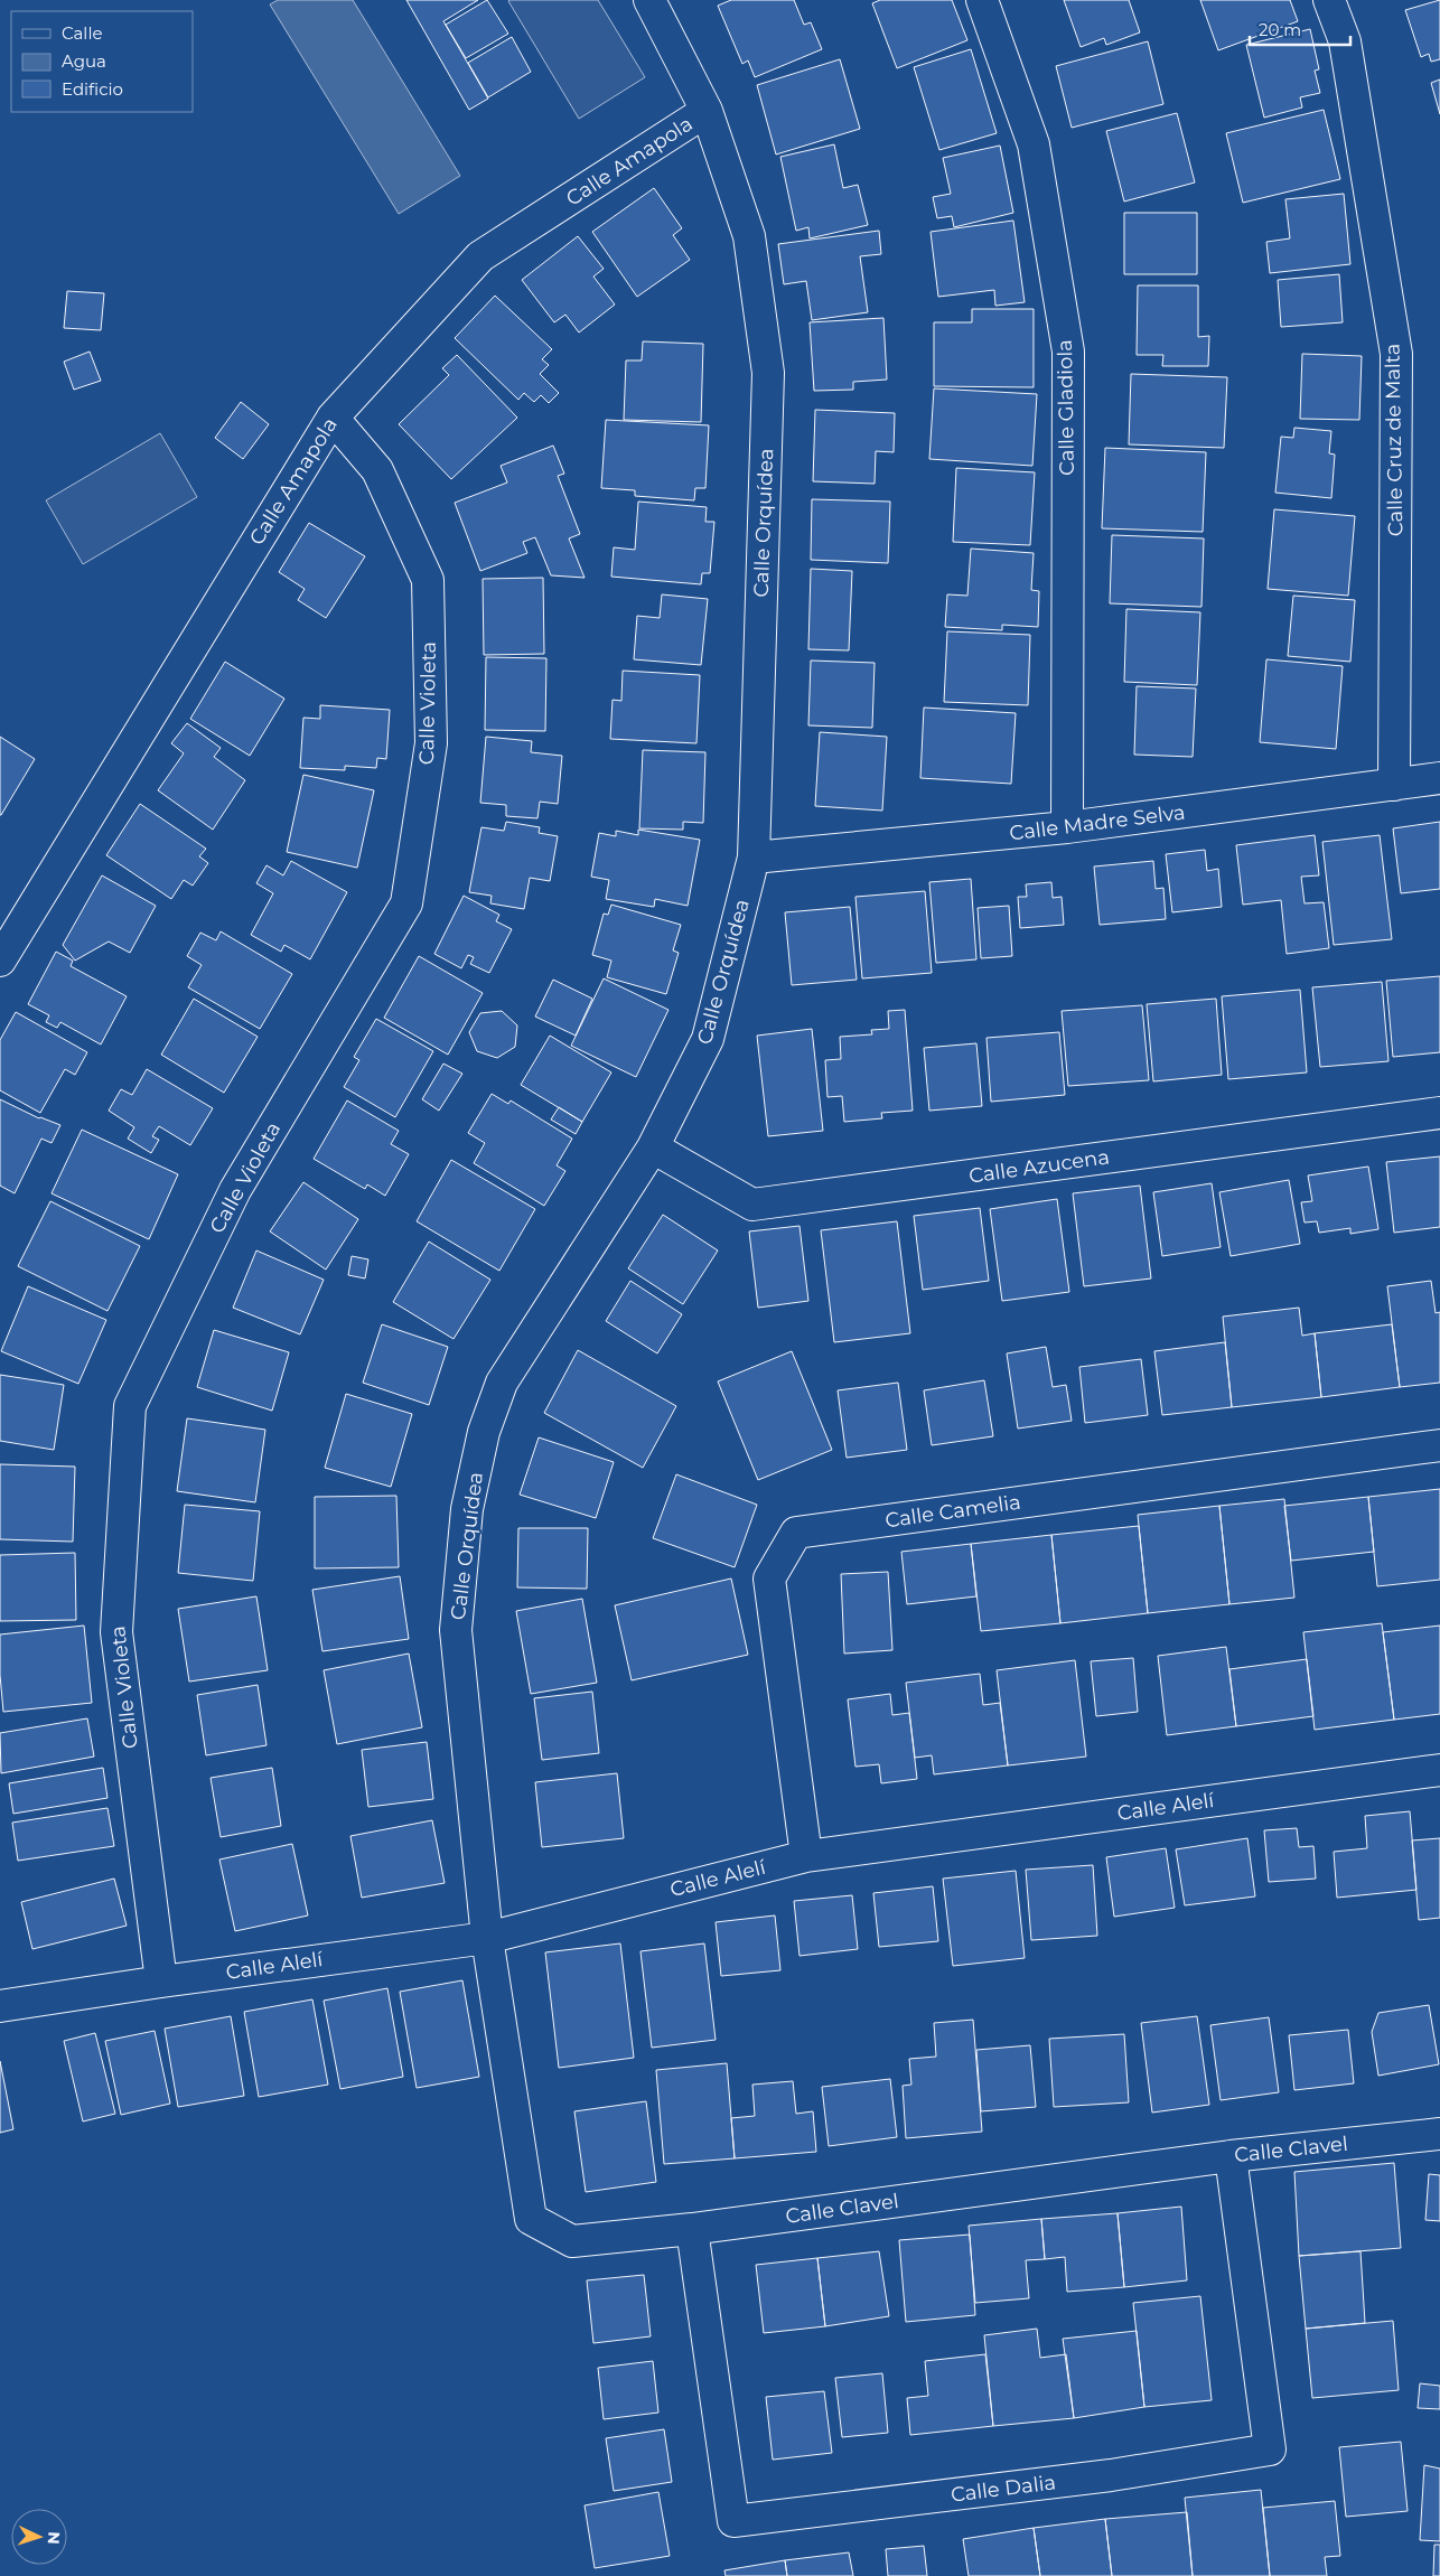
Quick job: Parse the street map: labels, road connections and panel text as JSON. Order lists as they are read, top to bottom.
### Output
{
  "streets": {
    "street": [
      "Calle Amapola",
      "Calle Gladiola",
      "Calle Cruz de Malta",
      "Calle Orquídea",
      "Calle Violeta",
      "Calle Madre Selva",
      "Calle Azucena",
      "Calle Camelia",
      "Calle Alelí",
      "Calle Clavel",
      "Calle Dalia"
    ]
  },
  "crossings": [
    ["Calle Amapola", "Calle Orquídea"],
    ["Calle Amapola", "Calle Violeta"],
    ["Calle Gladiola", "Calle Madre Selva"],
    ["Calle Cruz de Malta", "Calle Madre Selva"],
    ["Calle Orquídea", "Calle Madre Selva"],
    ["Calle Orquídea", "Calle Azucena"],
    ["Calle Orquídea", "Calle Alelí"],
    ["Calle Orquídea", "Calle Clavel"],
    ["Calle Violeta", "Calle Alelí"],
    ["Calle Camelia", "Calle Alelí"],
    ["Calle Alelí", "Calle Clavel"],
    ["Calle Clavel", "Calle Dalia"]
  ],
  "legend": ["Calle", "Agua", "Edificio"],
  "scale_bar": "20 m",
  "north": "right"
}
